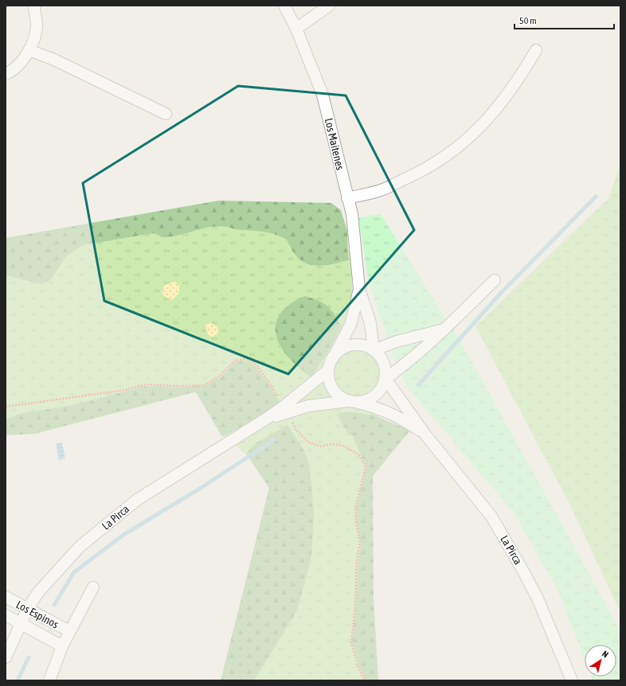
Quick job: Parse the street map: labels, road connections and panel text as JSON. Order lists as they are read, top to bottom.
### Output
{
  "streets": {
    "street": ["Los Maitenes", "La Pirca", "Los Espinos"]
  },
  "crossings": [
    ["Los Maitenes", "La Pirca"],
    ["La Pirca", "Los Espinos"]
  ],
  "scale_bar": "50 m",
  "north": "top right"
}
